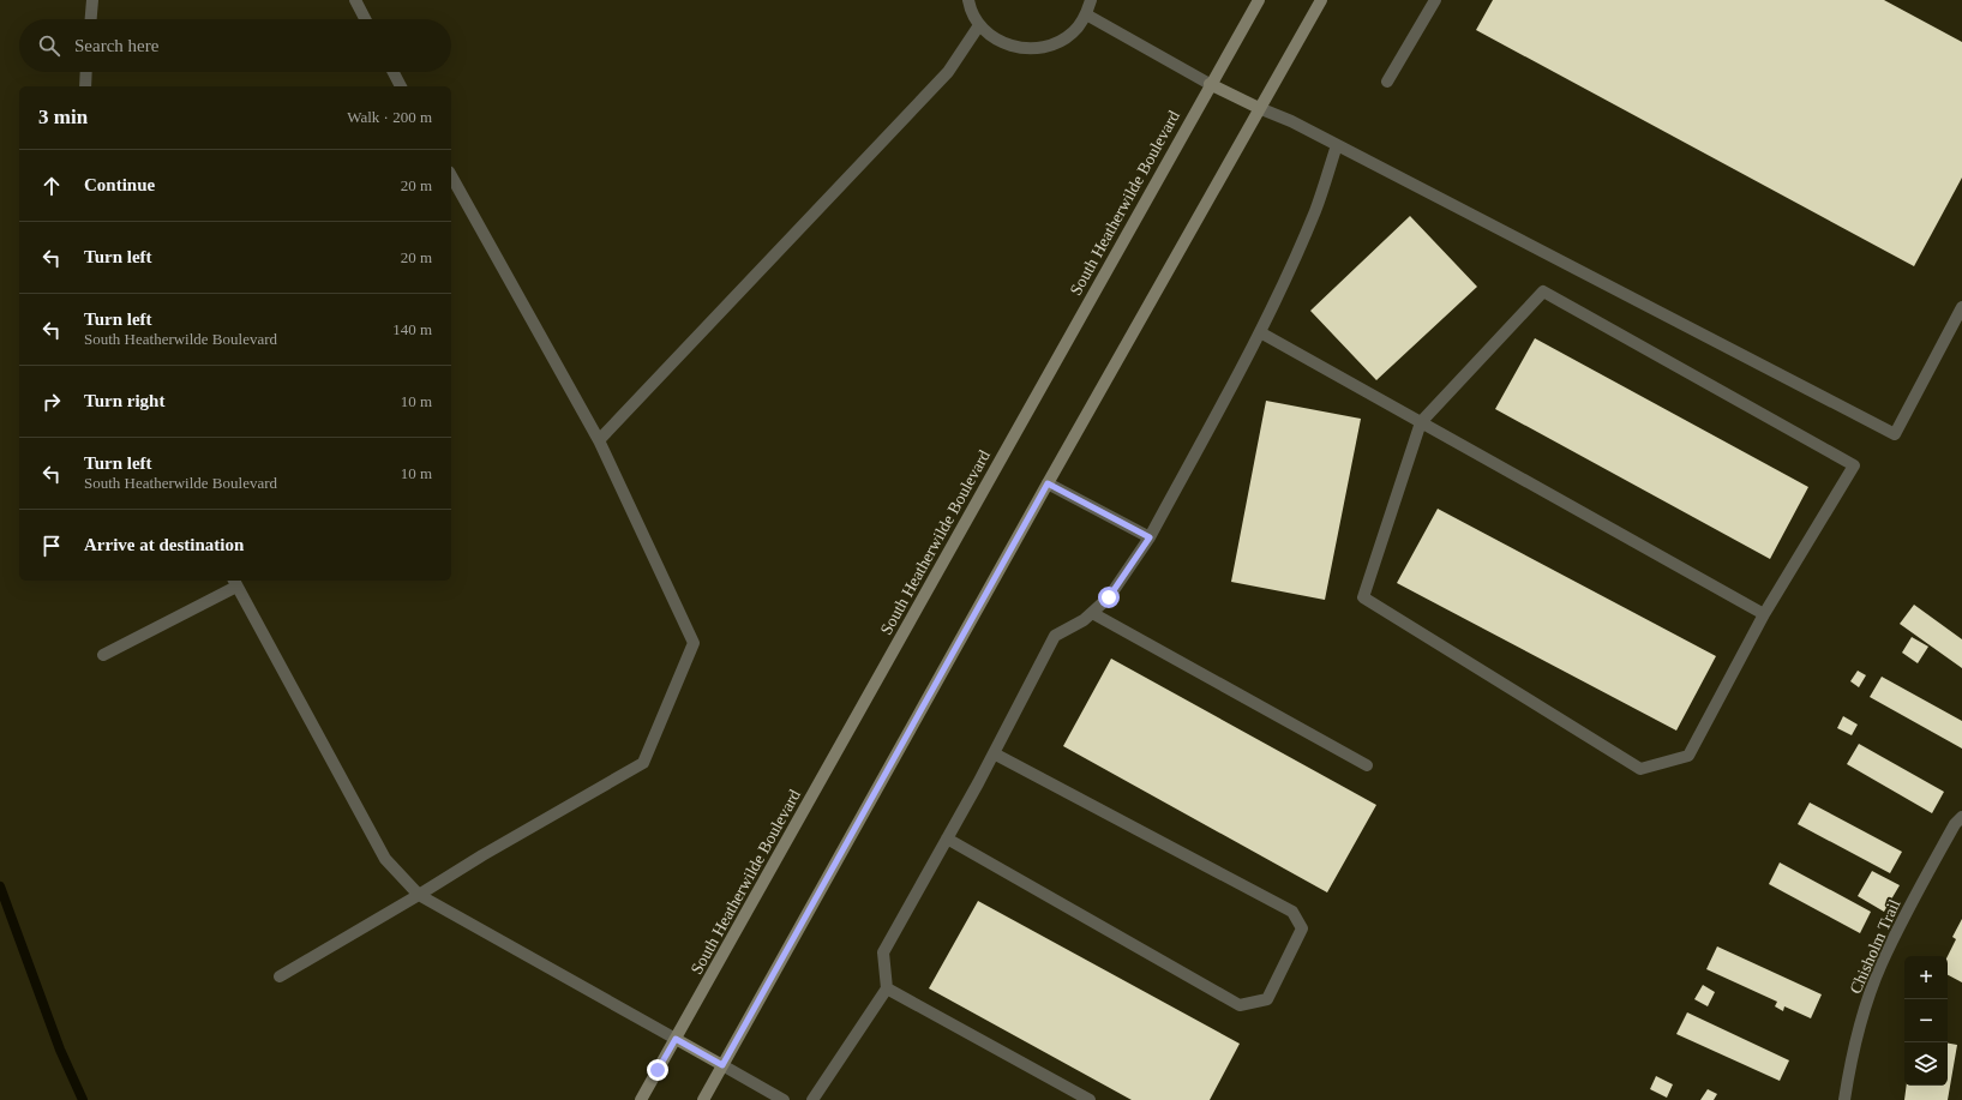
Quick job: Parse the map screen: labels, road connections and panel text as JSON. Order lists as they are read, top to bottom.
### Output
{
  "streets": {
    "main road": ["South Heatherwilde Boulevard"],
    "street": ["Chisholm Trail"]
  },
  "page": {
    "search": "Search here",
    "heading": ["3 min", "Walk · 200 m"],
    "list": [
      ["Continue", "20 m"],
      ["Turn left", "20 m"],
      ["Turn left", "South Heatherwilde Boulevard", "140 m"],
      ["Turn right", "10 m"],
      ["Turn left", "South Heatherwilde Boulevard", "10 m"],
      "Arrive at destination"
    ],
    "map_buttons": ["+", "−"]
  }
}
